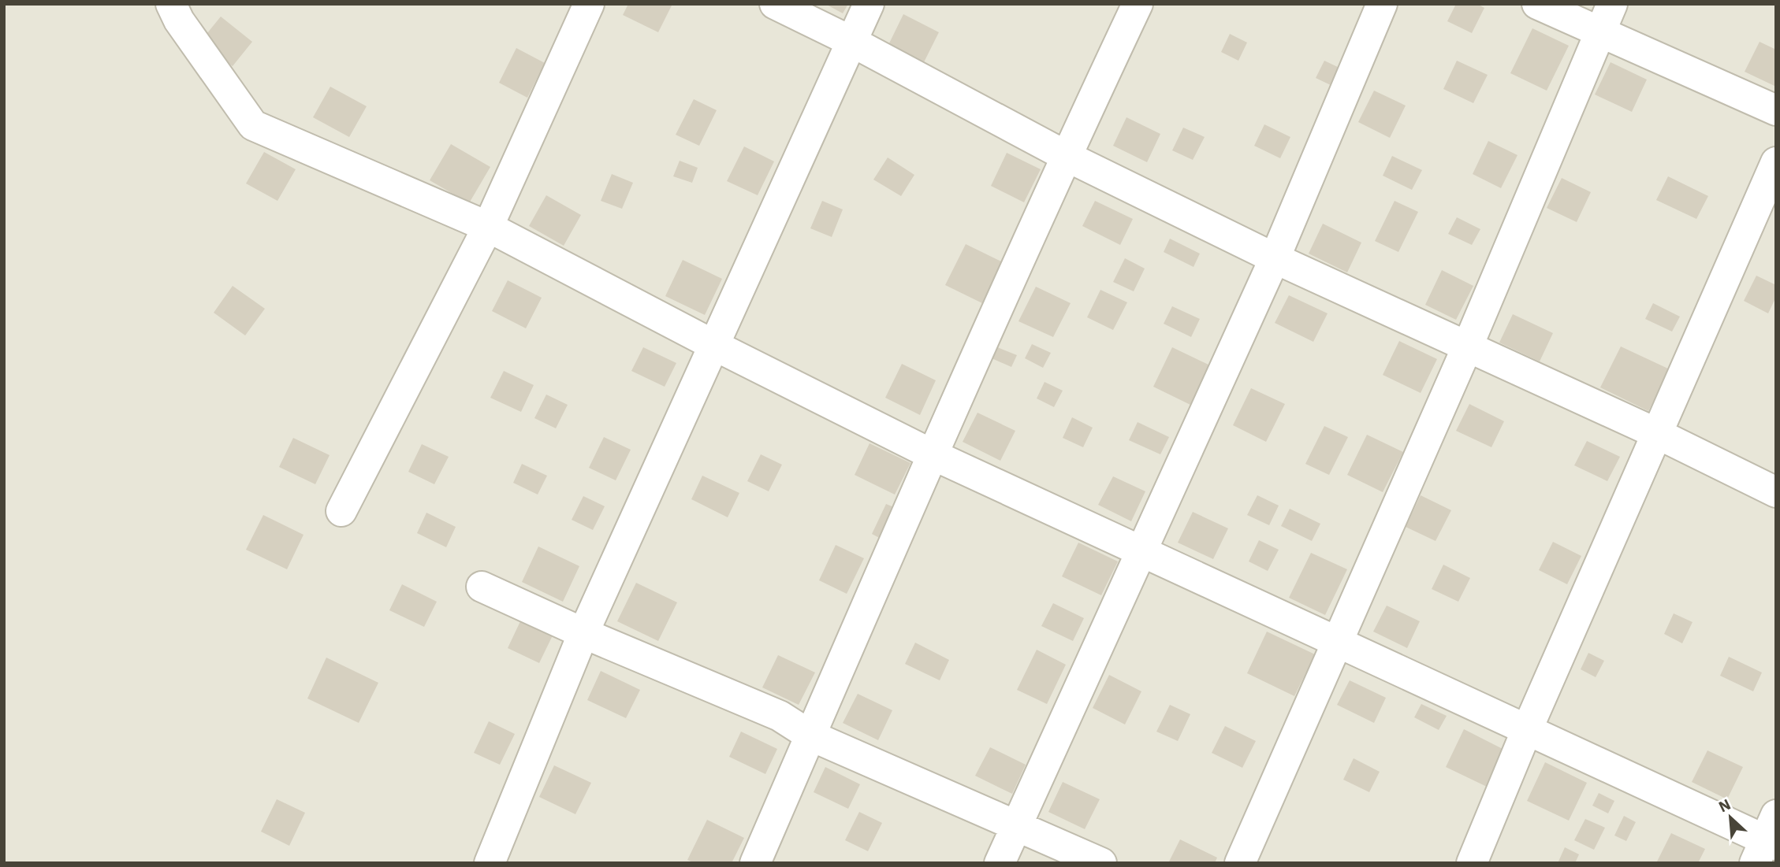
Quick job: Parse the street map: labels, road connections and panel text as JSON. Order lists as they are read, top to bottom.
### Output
{
  "north": "top left"
}
